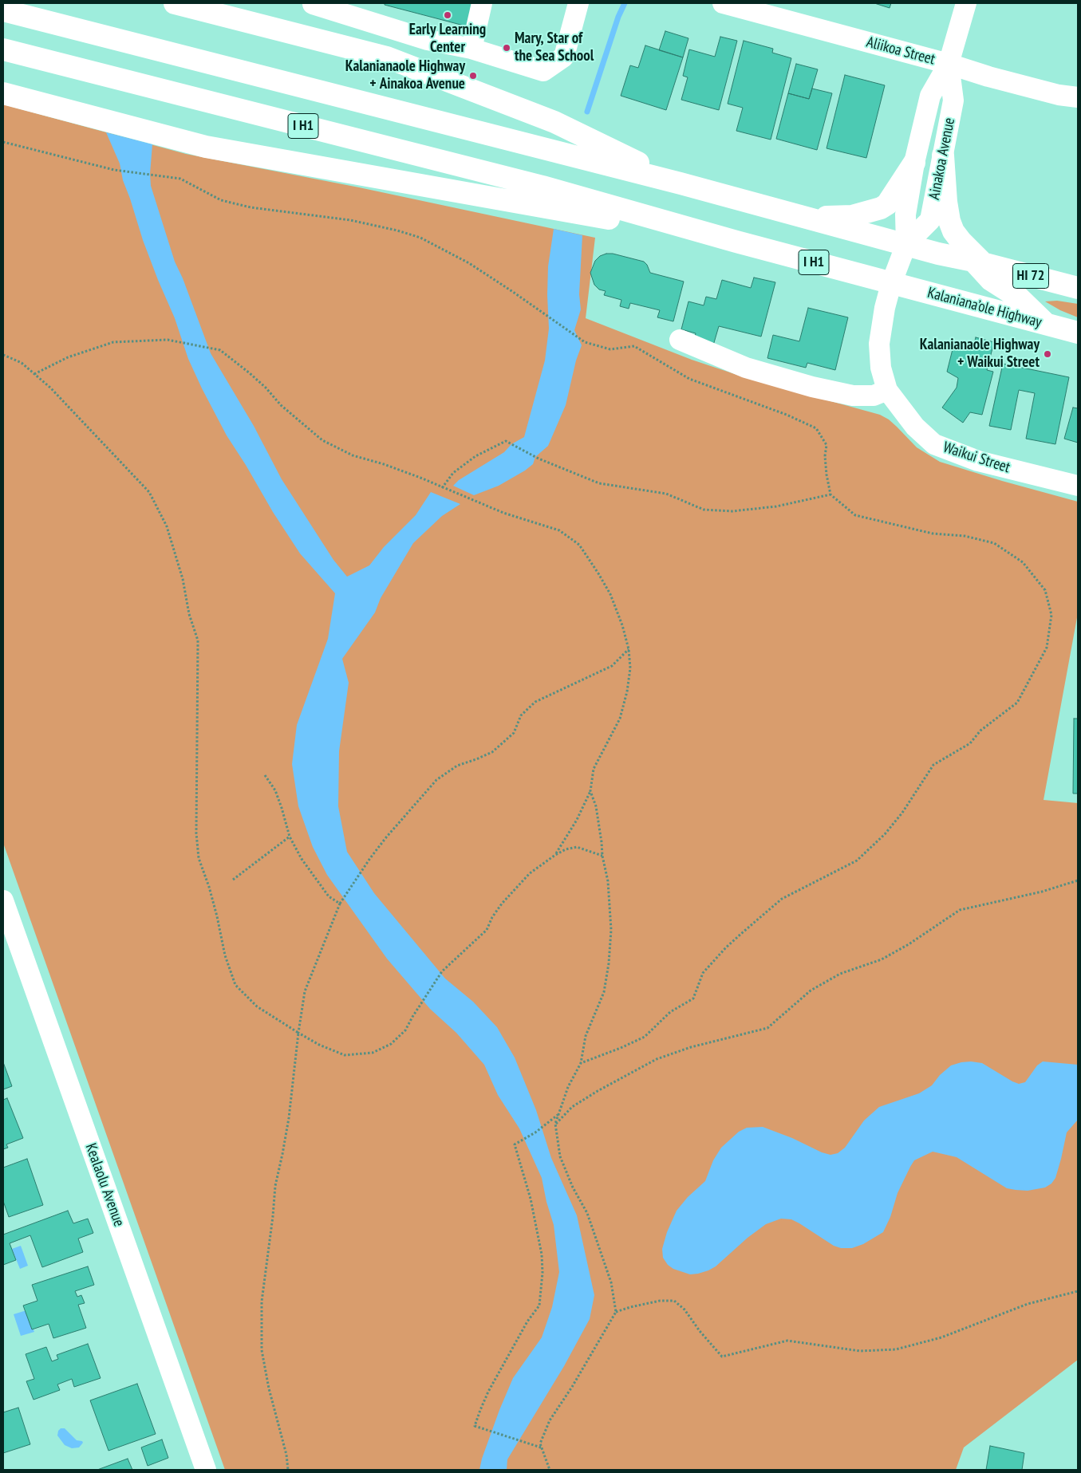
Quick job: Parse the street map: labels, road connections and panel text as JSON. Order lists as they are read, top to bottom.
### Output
{
  "streets": {
    "highway": ["I H1", "HI 72", "Kalaniana’ole Highway"],
    "street": [
      "Aliikoa Street",
      "Ainakoa Avenue",
      "Waikui Street",
      "Kealaolu Avenue"
    ]
  },
  "crossings": [
    ["Aliikoa Street", "Ainakoa Avenue"],
    ["I H1", "Ainakoa Avenue"],
    ["I H1", "HI 72"],
    ["I H1", "Kalaniana’ole Highway"],
    ["I H1", "Waikui Street"],
    ["Ainakoa Avenue", "HI 72"],
    ["Ainakoa Avenue", "Kalaniana’ole Highway"],
    ["Ainakoa Avenue", "Waikui Street"],
    ["Kalaniana’ole Highway", "Waikui Street"]
  ],
  "places": [
    "Early Learning Center",
    "Mary, Star of the Sea School",
    "Kalanianaole Highway + Ainakoa Avenue",
    "Kalanianaole Highway + Waikui Street"
  ]
}
